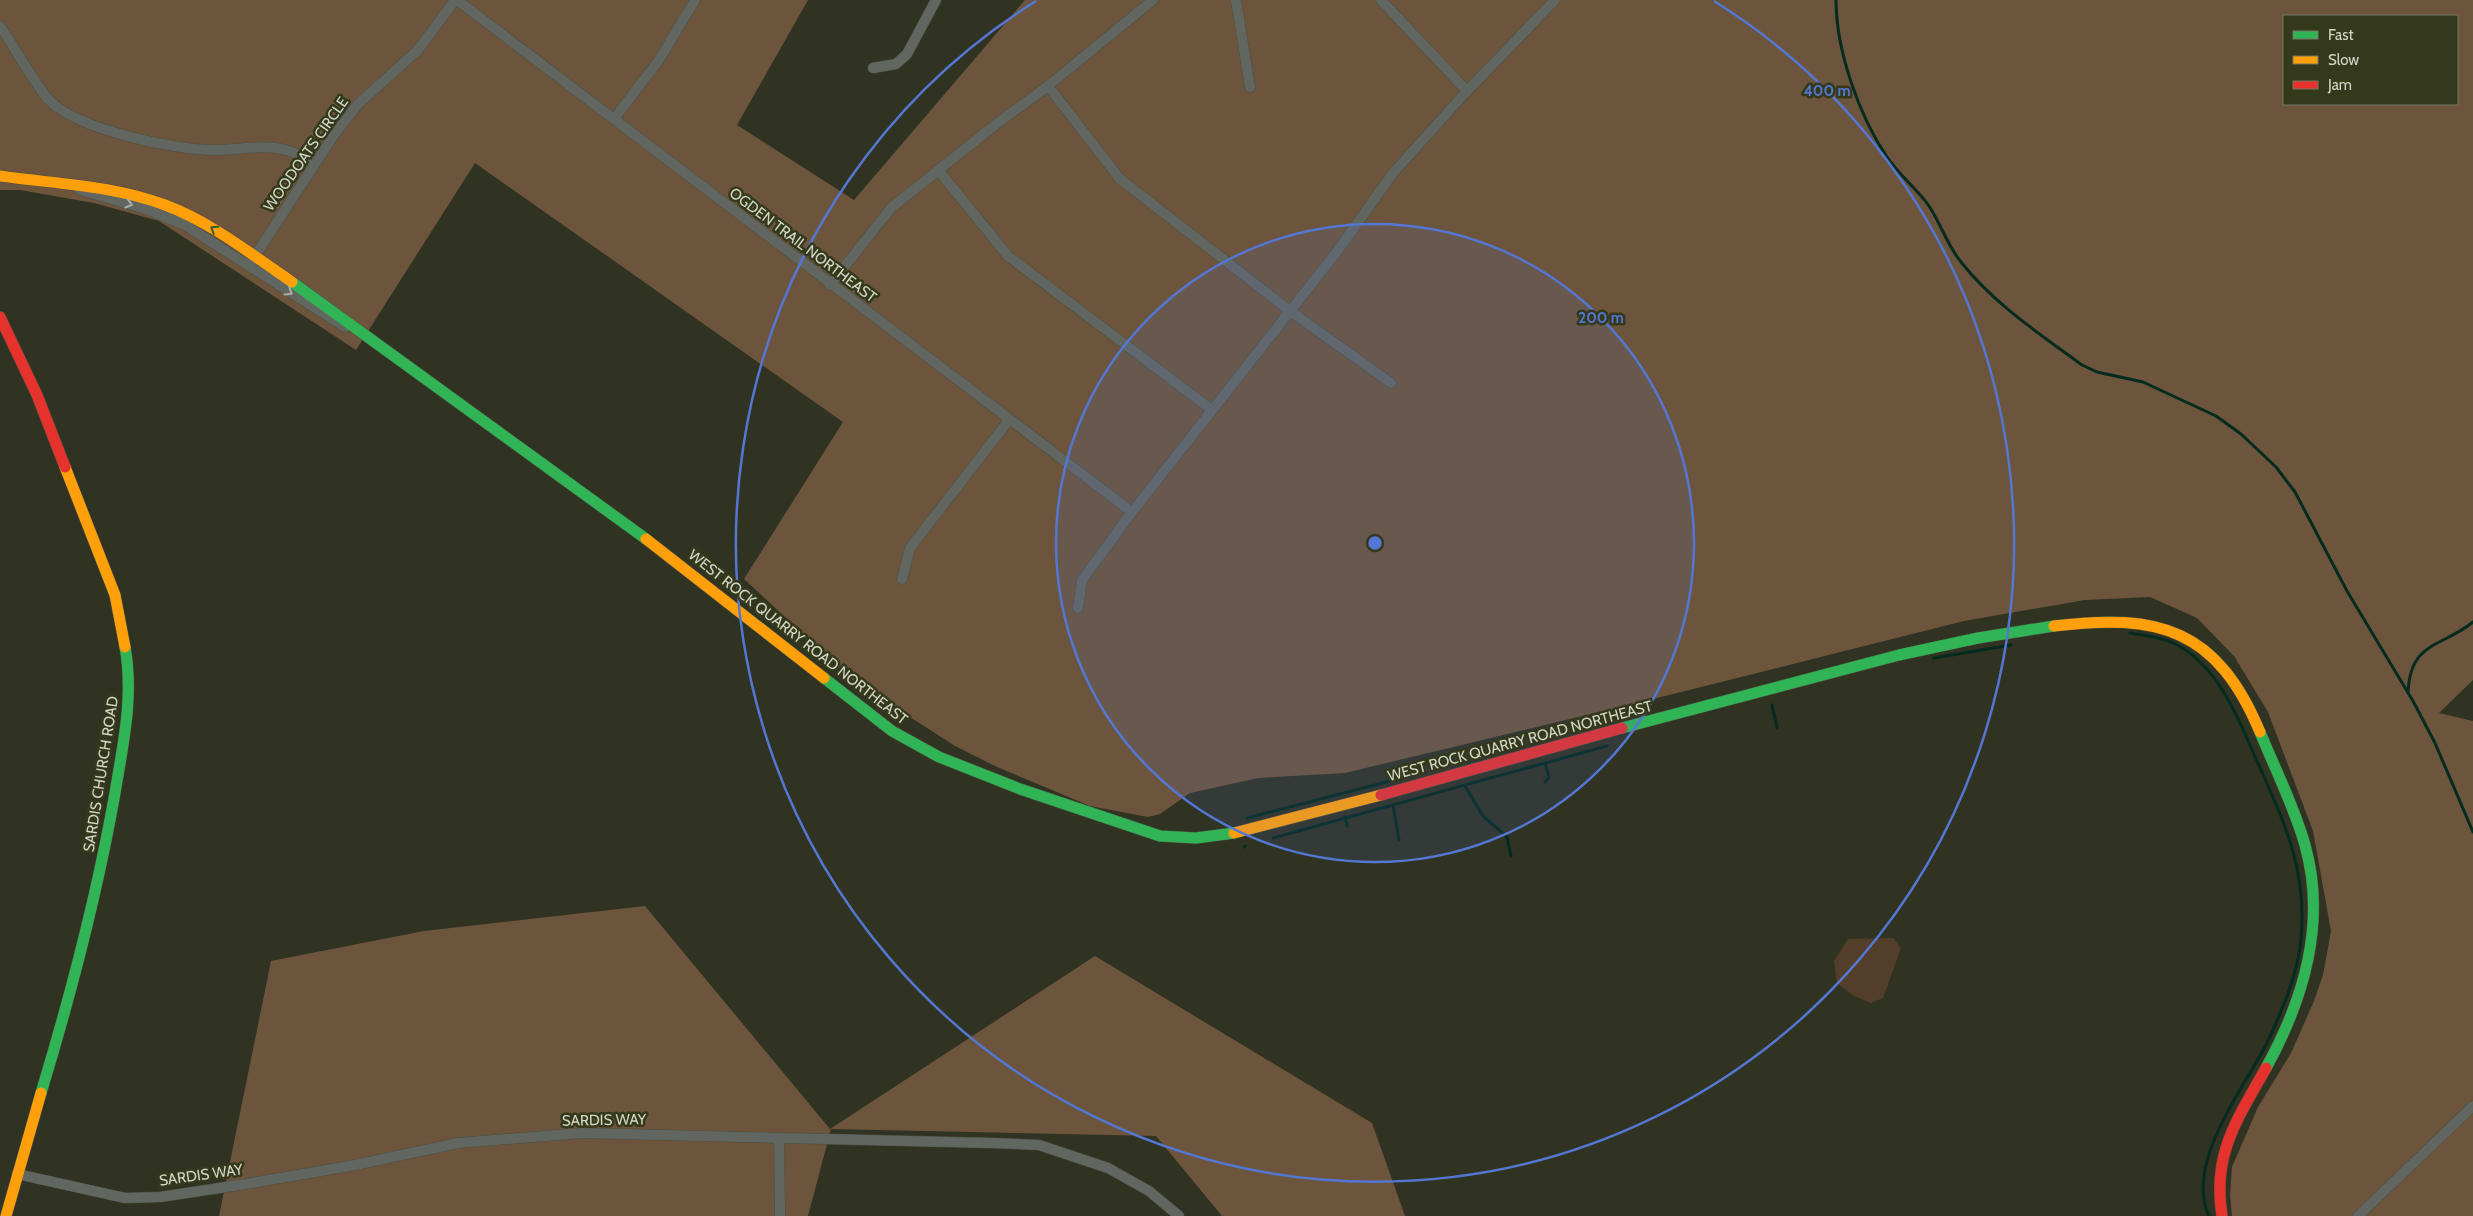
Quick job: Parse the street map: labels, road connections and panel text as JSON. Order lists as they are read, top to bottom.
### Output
{
  "streets": {
    "street": [
      "WOODOATS CIRCLE",
      "OGDEN TRAIL NORTHEAST",
      "WEST ROCK QUARRY ROAD NORTHEAST",
      "SARDIS CHURCH ROAD",
      "SARDIS WAY"
    ]
  },
  "crossings": [
    ["WOODOATS CIRCLE", "OGDEN TRAIL NORTHEAST"],
    ["WOODOATS CIRCLE", "WEST ROCK QUARRY ROAD NORTHEAST"],
    ["SARDIS CHURCH ROAD", "SARDIS WAY"]
  ],
  "legend": ["Fast", "Slow", "Jam"],
  "rings": ["400 m", "200 m"]
}
